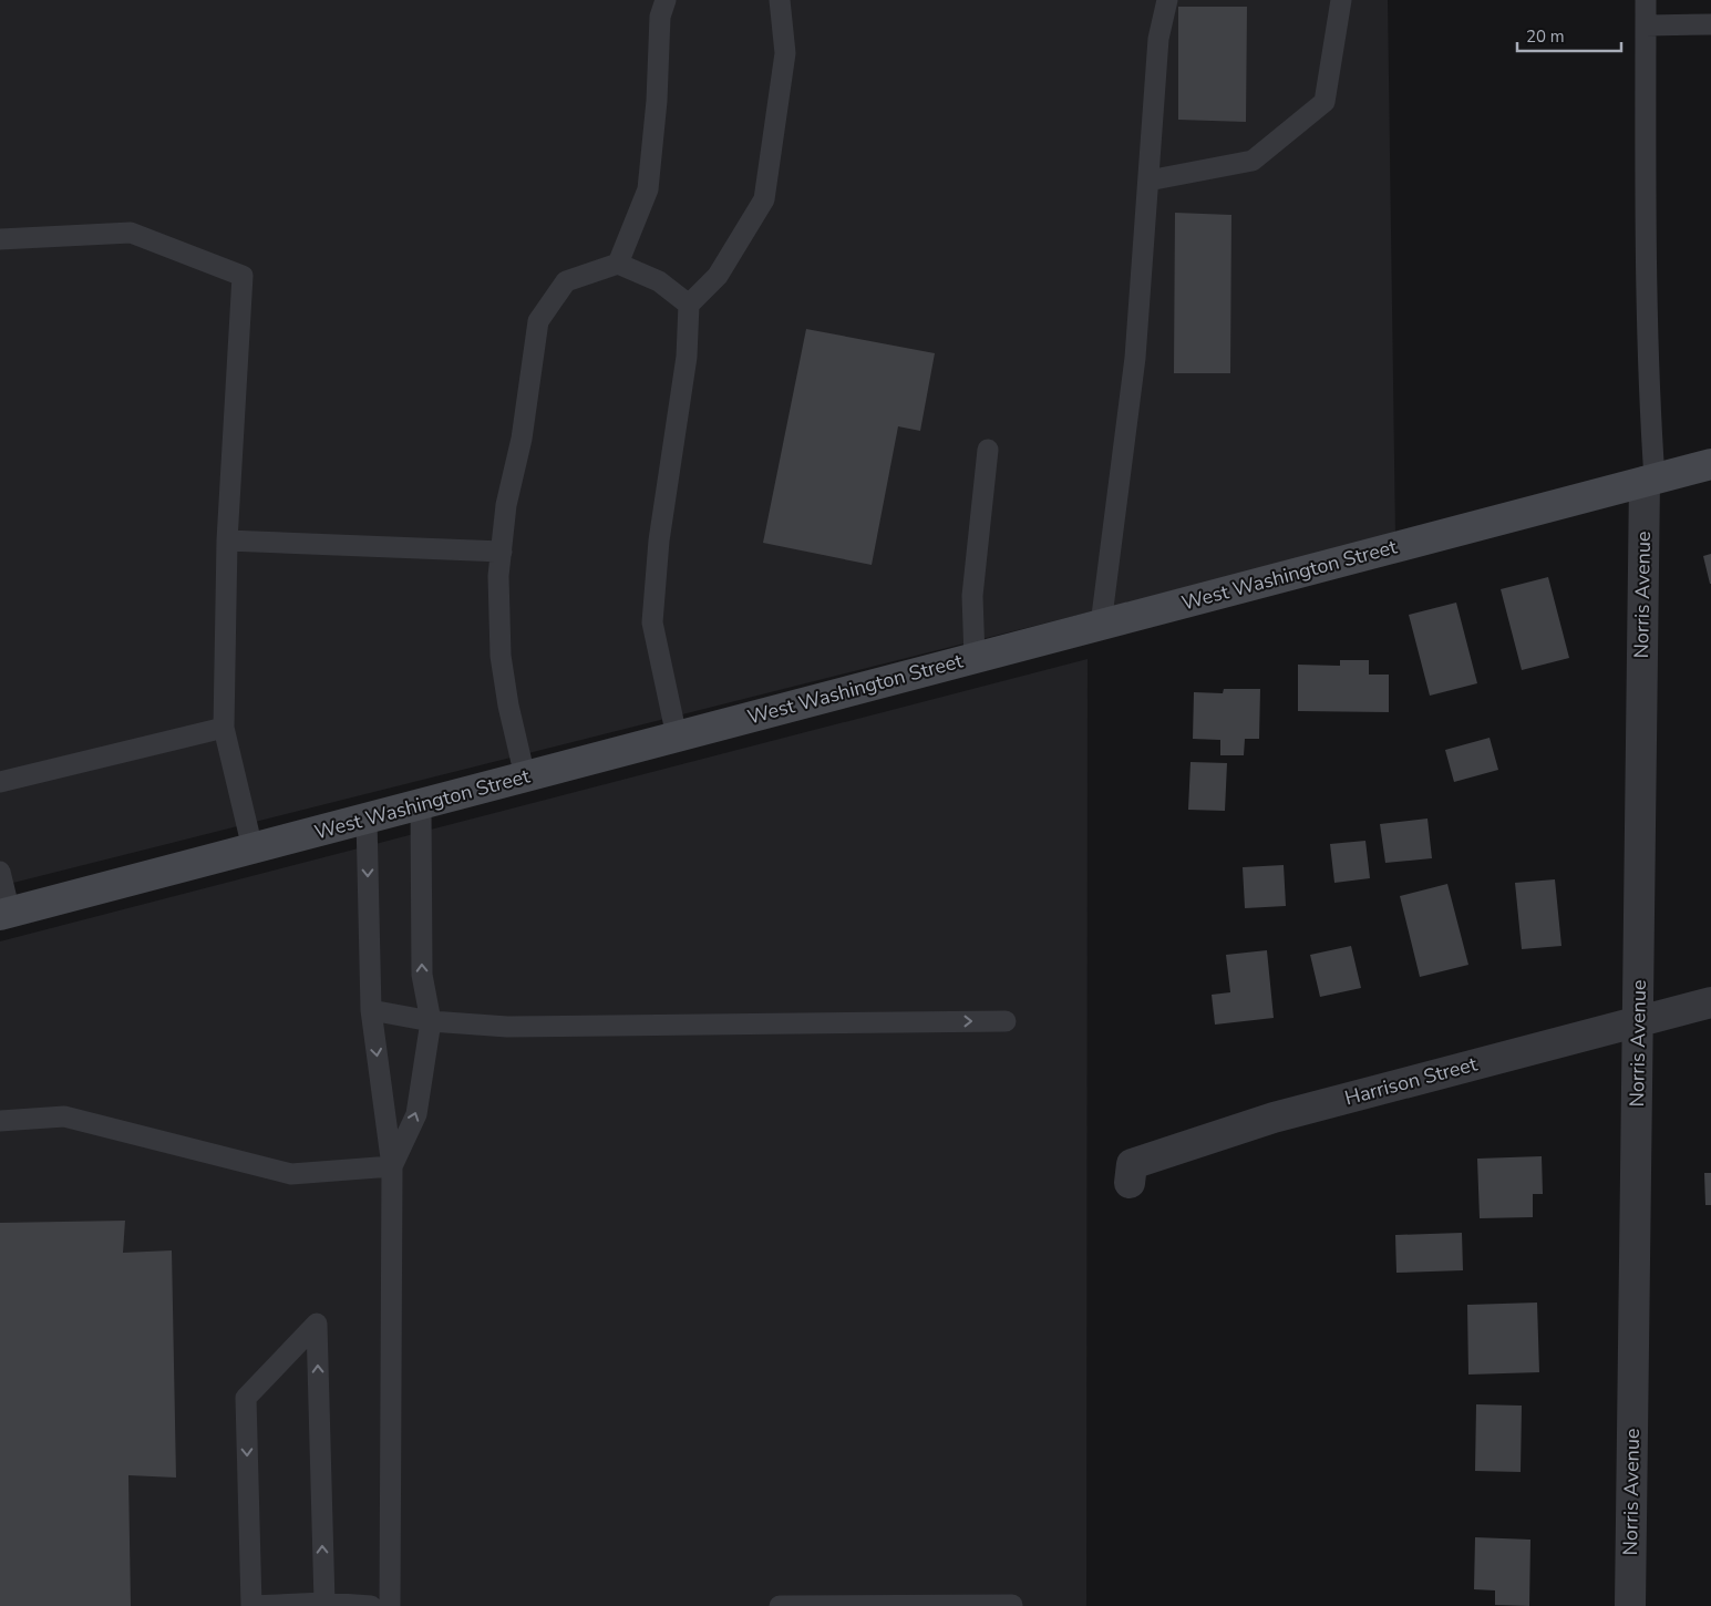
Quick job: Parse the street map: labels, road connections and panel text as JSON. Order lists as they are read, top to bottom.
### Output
{
  "streets": {
    "main road": ["West Washington Street"],
    "street": ["Norris Avenue", "Harrison Street"]
  },
  "crossings": [
    ["West Washington Street", "Norris Avenue"],
    ["Norris Avenue", "Harrison Street"]
  ],
  "scale_bar": "20 m"
}
